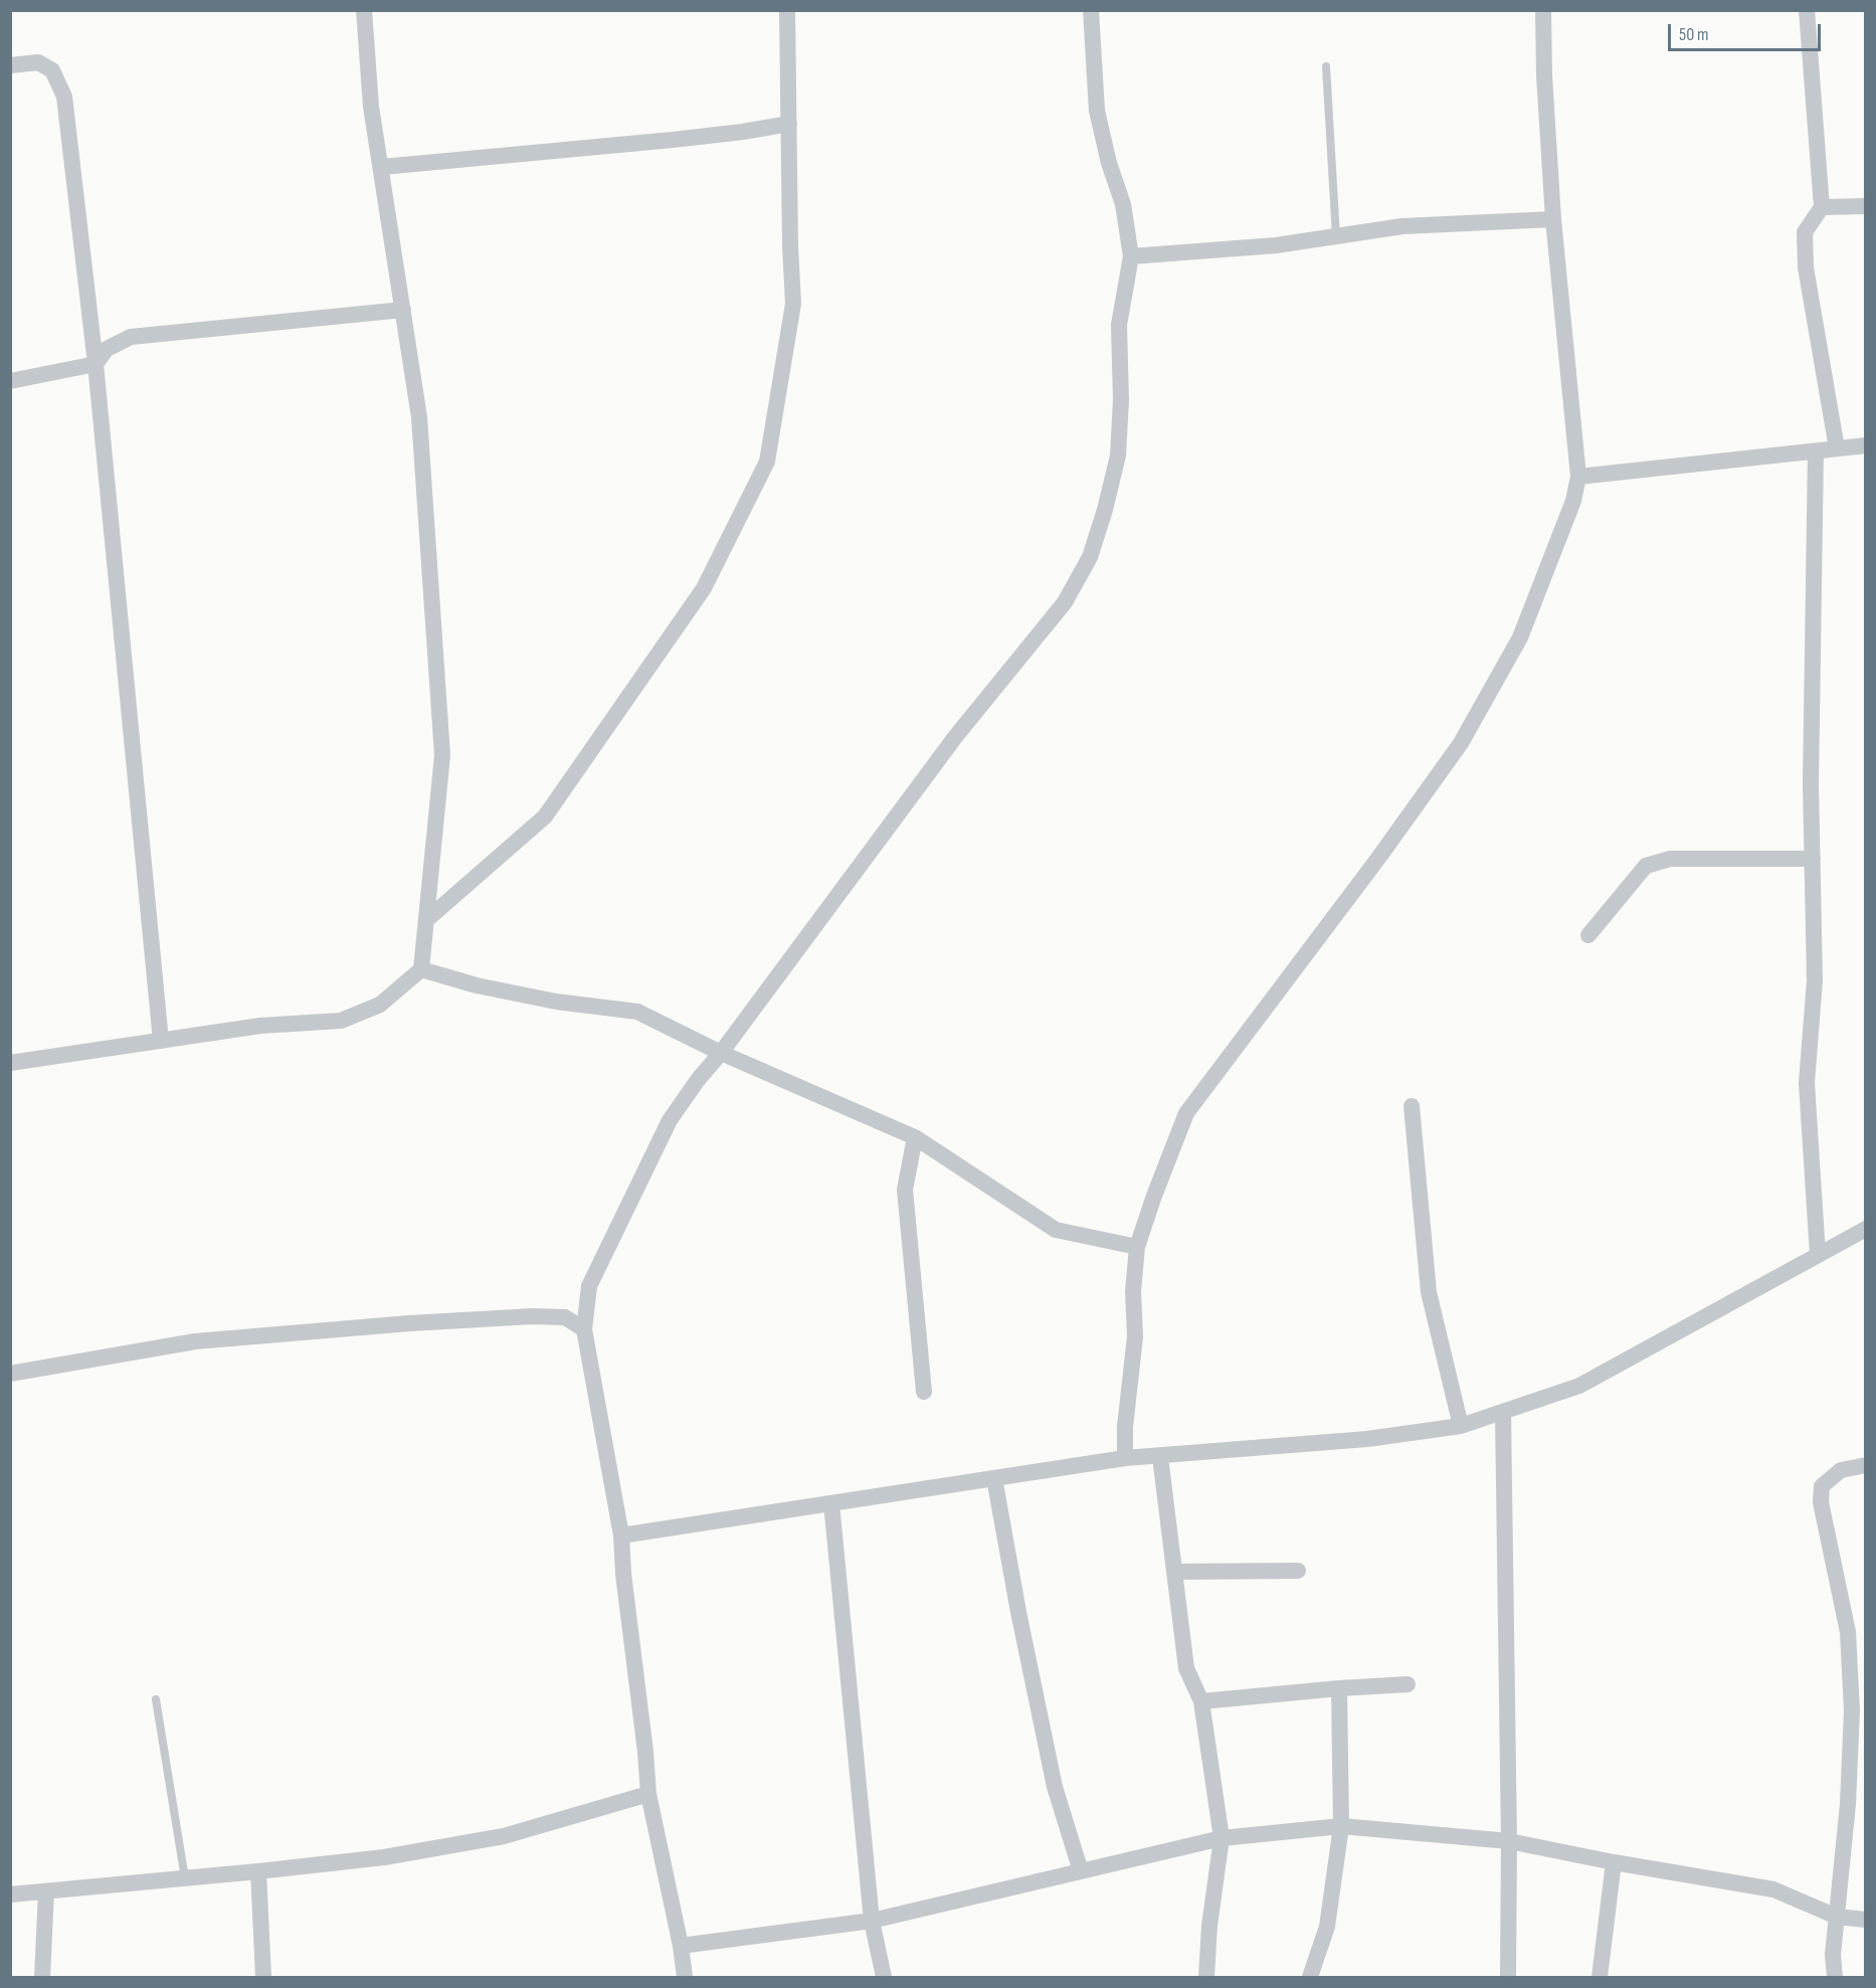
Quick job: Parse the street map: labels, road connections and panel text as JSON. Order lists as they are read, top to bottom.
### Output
{
  "scale_bar": "50 m"
}
